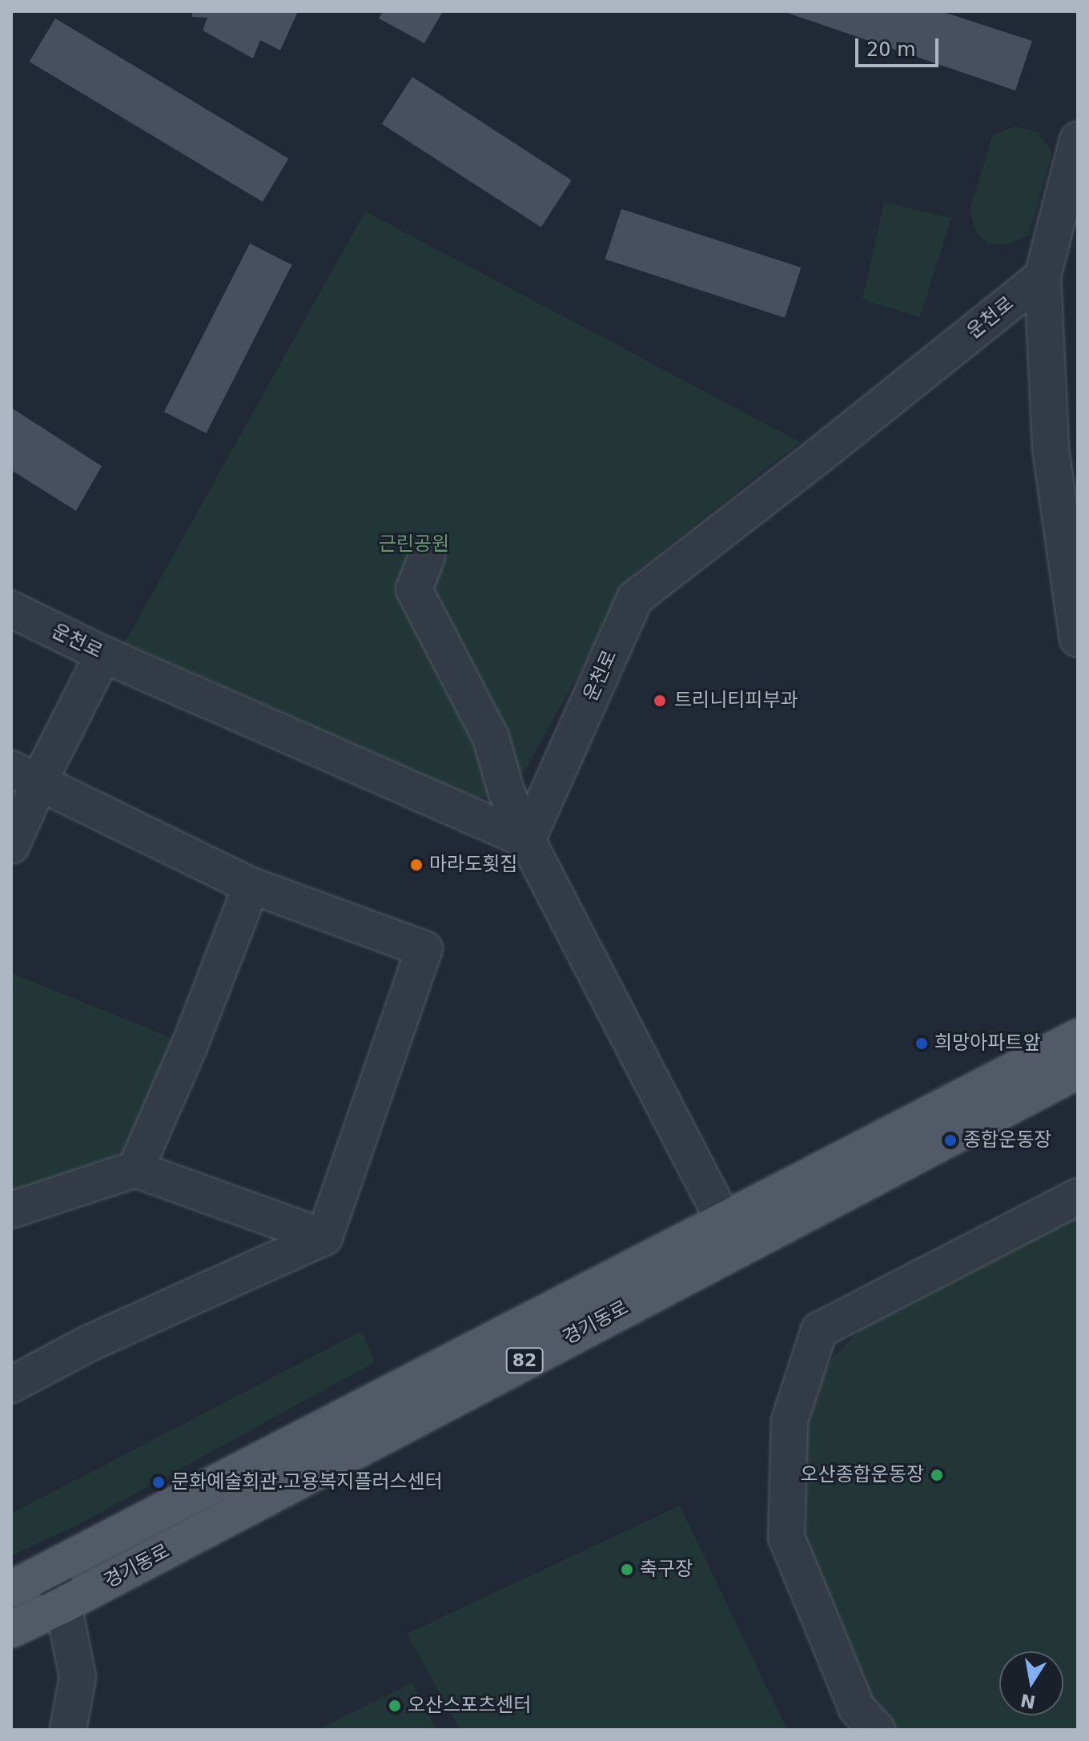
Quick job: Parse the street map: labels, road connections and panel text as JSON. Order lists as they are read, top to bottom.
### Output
{
  "streets": {
    "main road": ["경기동로", "82"],
    "street": ["운천로"]
  },
  "parks": ["근린공원"],
  "places": [
    "트리니티피부과",
    "마라도횟집",
    "희망아파트앞",
    "종합운동장",
    "오산종합운동장",
    "문화예술회관.고용복지플러스센터",
    "축구장",
    "오산스포츠센터"
  ],
  "scale_bar": "20 m",
  "north": "bottom"
}
